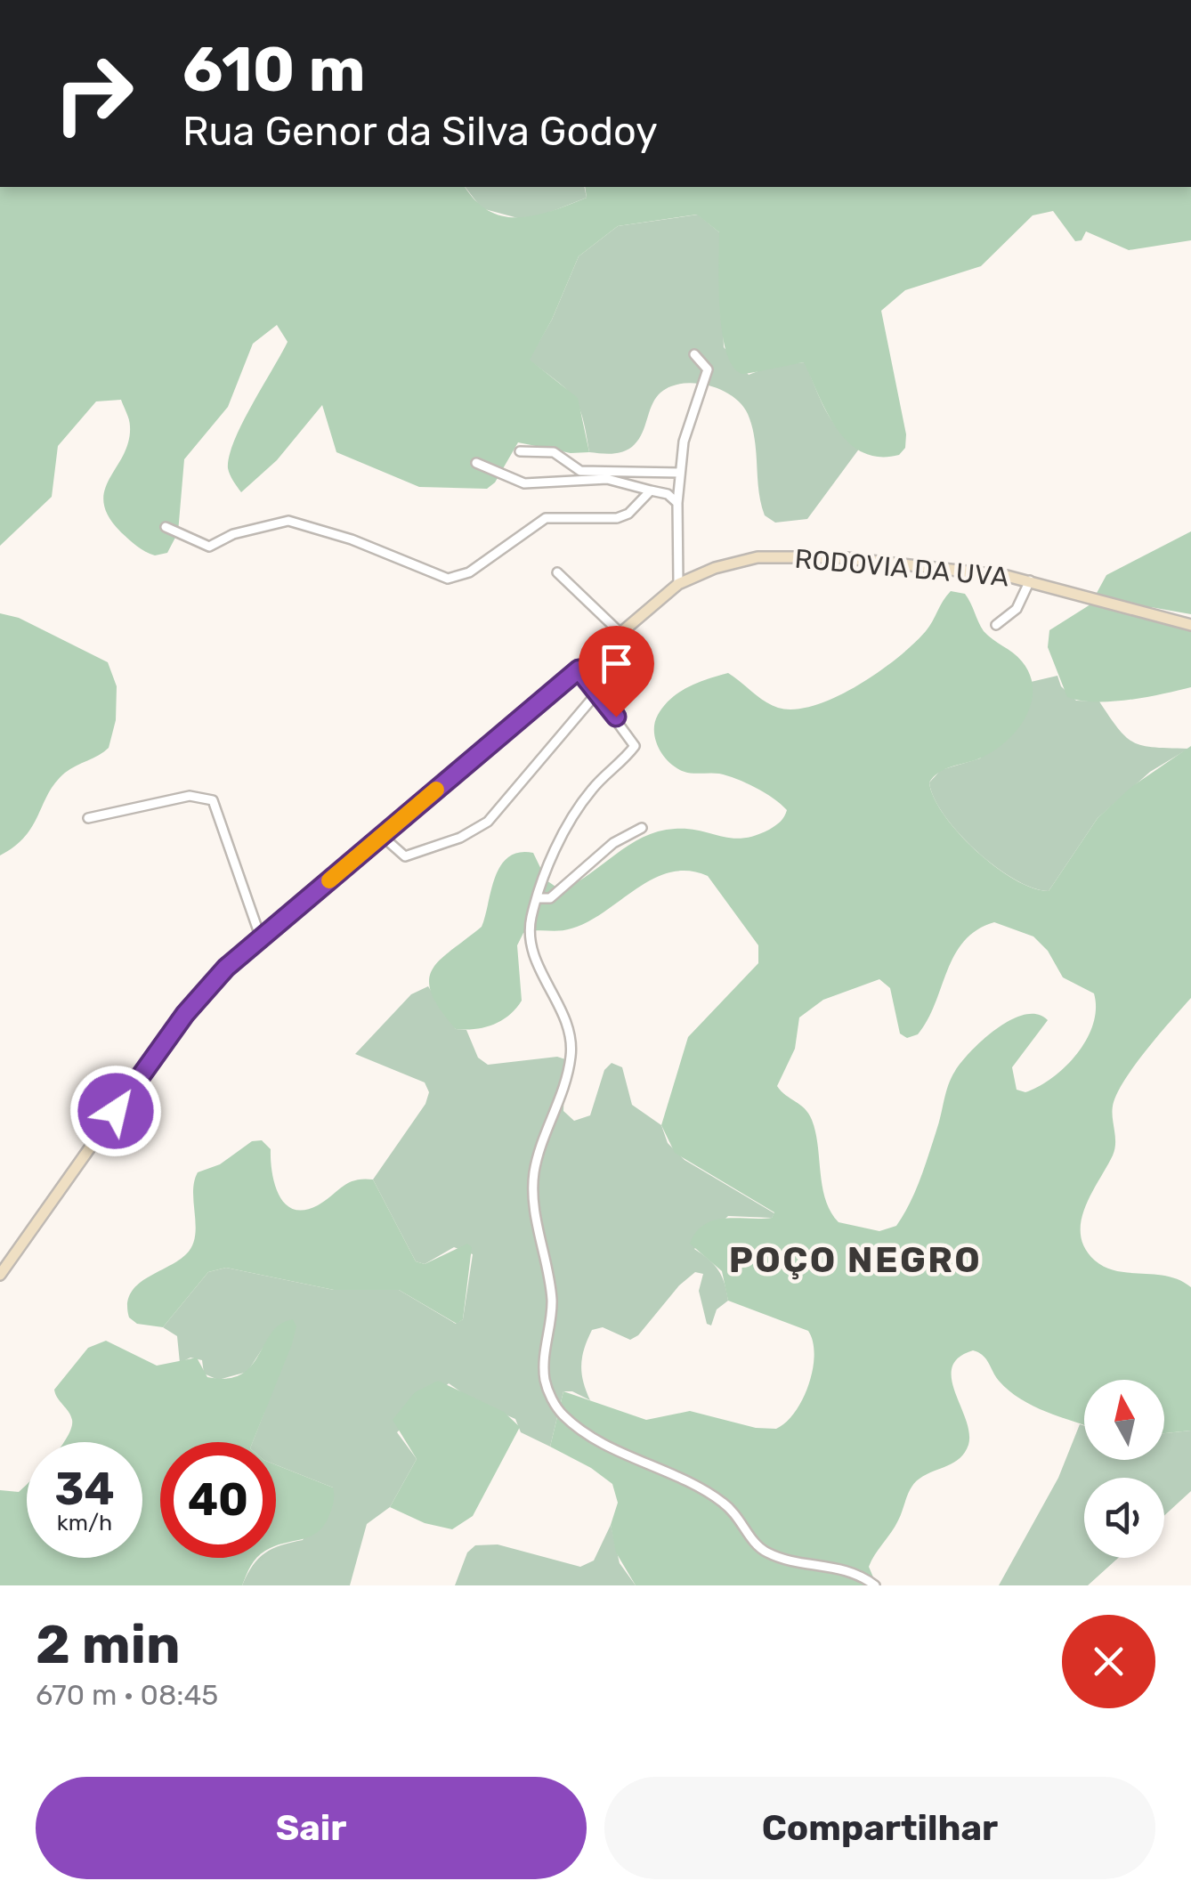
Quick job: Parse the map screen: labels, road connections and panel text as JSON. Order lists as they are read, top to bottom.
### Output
{
  "streets": {
    "street": ["RODOVIA DA UVA"]
  },
  "districts": ["POÇO NEGRO"],
  "north": "top",
  "page": {
    "turn": ["610 m", "Rua Genor da Silva Godoy"],
    "speed": "34 km/h",
    "limit": "40",
    "heading": ["2 min", "670 m · 08:45"],
    "buttons": ["Sair", "Compartilhar"]
  }
}
